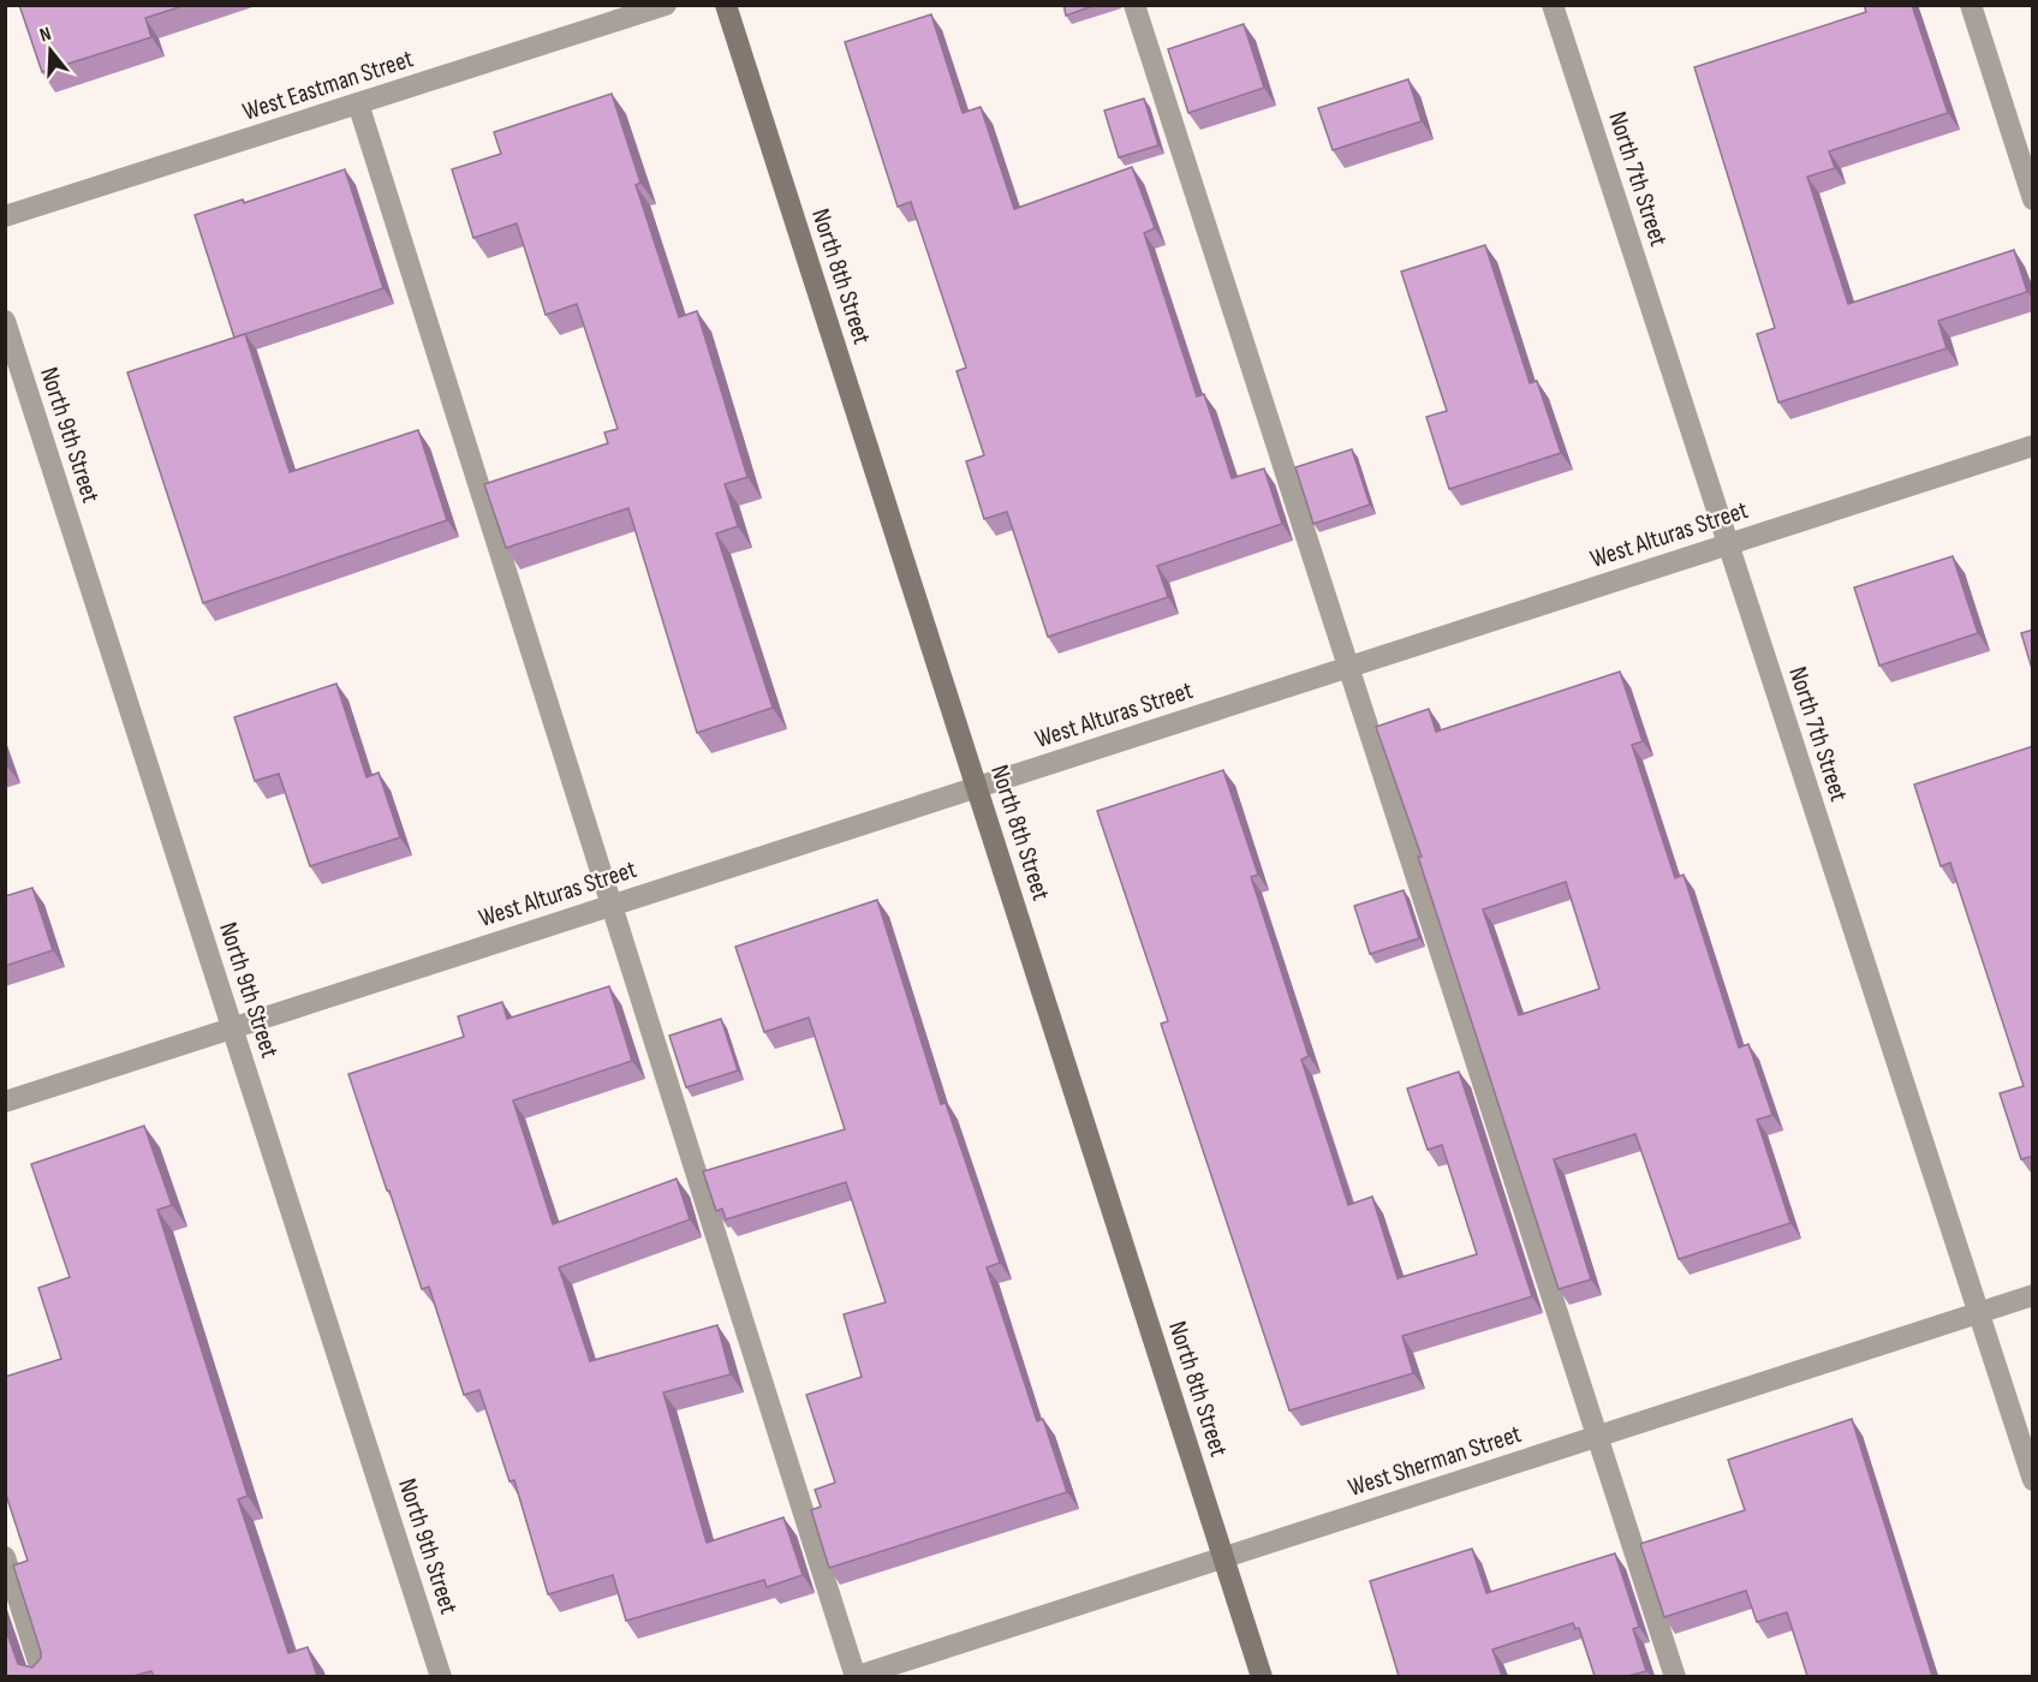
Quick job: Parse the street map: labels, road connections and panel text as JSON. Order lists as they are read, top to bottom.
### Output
{
  "streets": {
    "street": [
      "West Eastman Street",
      "North 7th Street",
      "North 8th Street",
      "North 9th Street",
      "West Alturas Street",
      "West Sherman Street"
    ]
  },
  "crossings": [
    ["North 7th Street", "West Alturas Street"],
    ["North 7th Street", "West Sherman Street"],
    ["North 8th Street", "West Alturas Street"],
    ["North 8th Street", "West Sherman Street"],
    ["North 9th Street", "West Alturas Street"]
  ],
  "north": "top"
}
